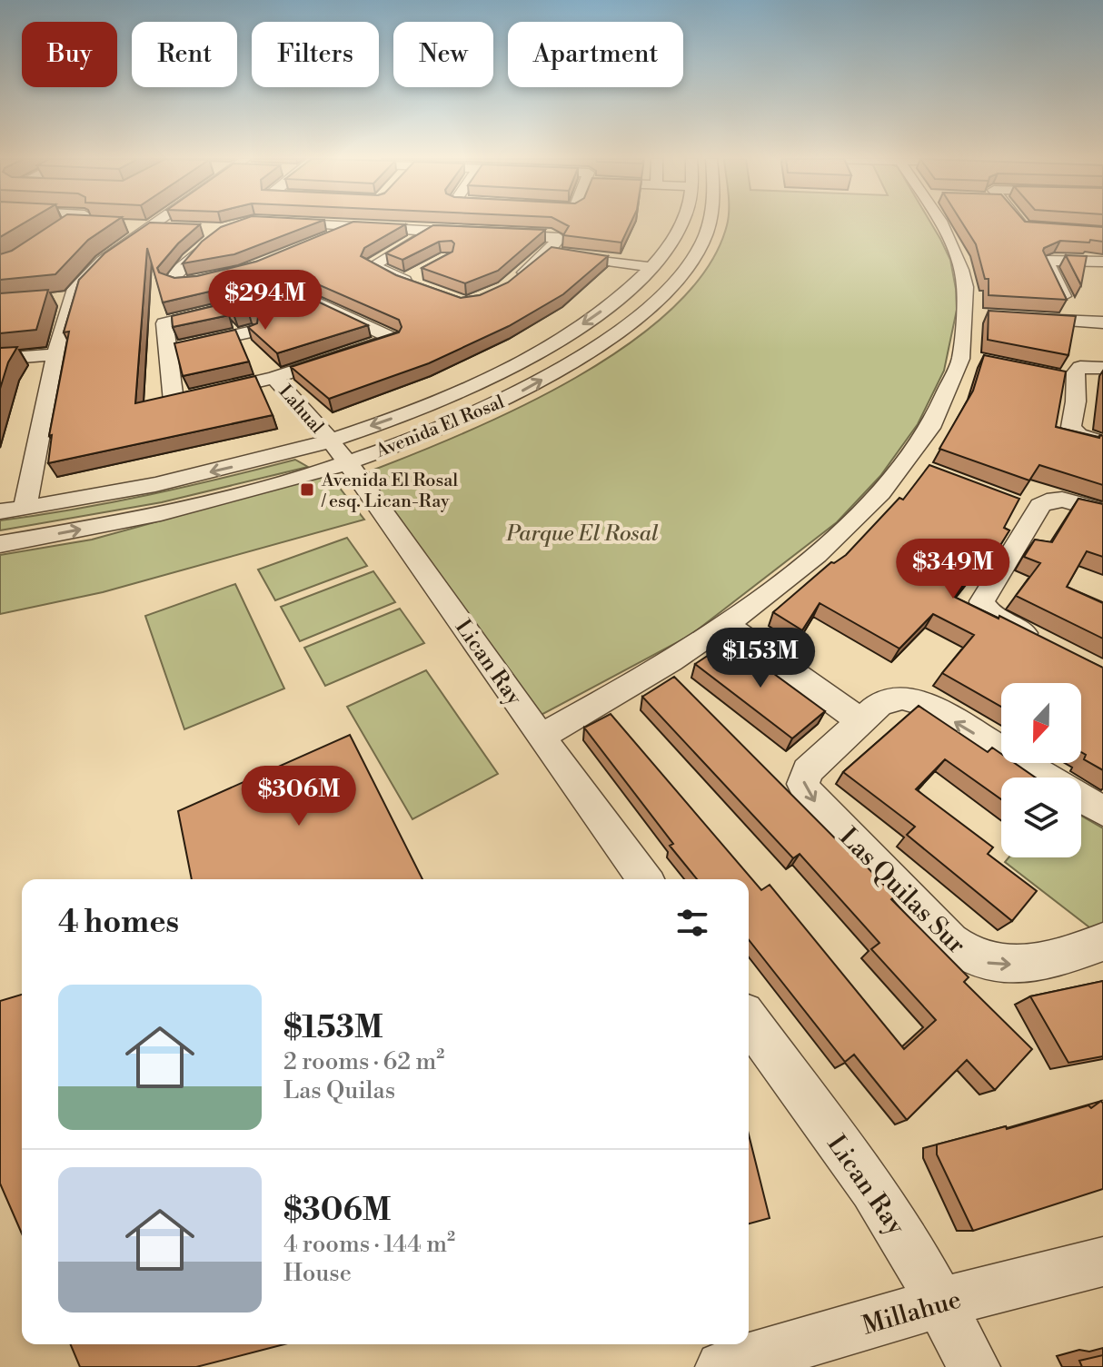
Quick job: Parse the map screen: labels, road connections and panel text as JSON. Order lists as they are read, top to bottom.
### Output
{
  "streets": {
    "street": [
      "Lahual",
      "Avenida El Rosal",
      "Lican Ray",
      "Las Quilas Sur",
      "Millahue"
    ]
  },
  "crossings": [
    ["Lahual", "Avenida El Rosal"],
    ["Lahual", "Lican Ray"],
    ["Avenida El Rosal", "Lican Ray"],
    ["Lican Ray", "Millahue"]
  ],
  "parks": ["Parque El Rosal"],
  "places": {
    "transit": ["Avenida El Rosal / esq. Lican-Ray"]
  },
  "north": "bottom",
  "page": {
    "chip": [
      "Buy",
      "Rent",
      "Filters",
      "New",
      "Apartment"
    ],
    "price": [
      "$294M",
      "$349M",
      "$153M",
      "$306M"
    ],
    "heading": "4 homes",
    "list": [
      {
        "name": "$153M",
        "note": "2 rooms · 62 m² · Las Quilas"
      },
      {
        "name": "$306M",
        "note": "4 rooms · 144 m² · House"
      }
    ]
  }
}
